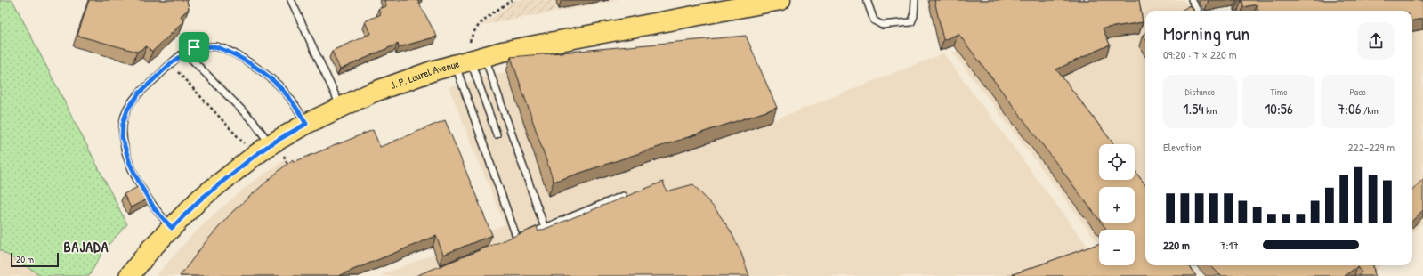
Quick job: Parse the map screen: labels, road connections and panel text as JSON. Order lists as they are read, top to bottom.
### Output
{
  "streets": {
    "main road": ["J. P. Laurel Avenue"]
  },
  "districts": ["BAJADA"],
  "scale_bar": "20 m",
  "page": {
    "heading": ["Morning run", "09:20 · 7 × 220 m"],
    "stats": [
      ["Distance", "1.54 km"],
      ["Time", "10:56"],
      ["Pace", "7:06 /km"]
    ],
    "chart": ["Elevation", "222–229 m"],
    "map_buttons": ["+", "−"],
    "list": [
      {
        "name": "220 m",
        "note": "7:17"
      }
    ],
    "scale": "20 m"
  }
}
